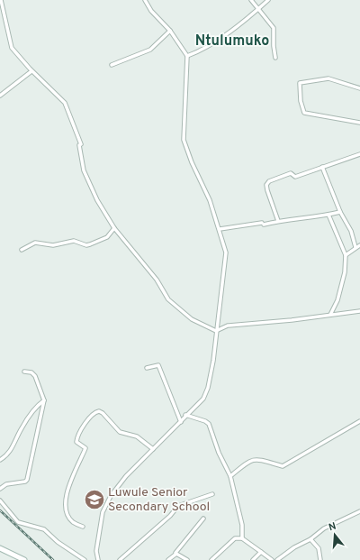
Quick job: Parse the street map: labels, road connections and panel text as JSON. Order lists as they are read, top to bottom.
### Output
{
  "districts": ["Ntulumuko"],
  "places": {
    "school or university": ["Luwule Senior Secondary School"]
  },
  "north": "top"
}
